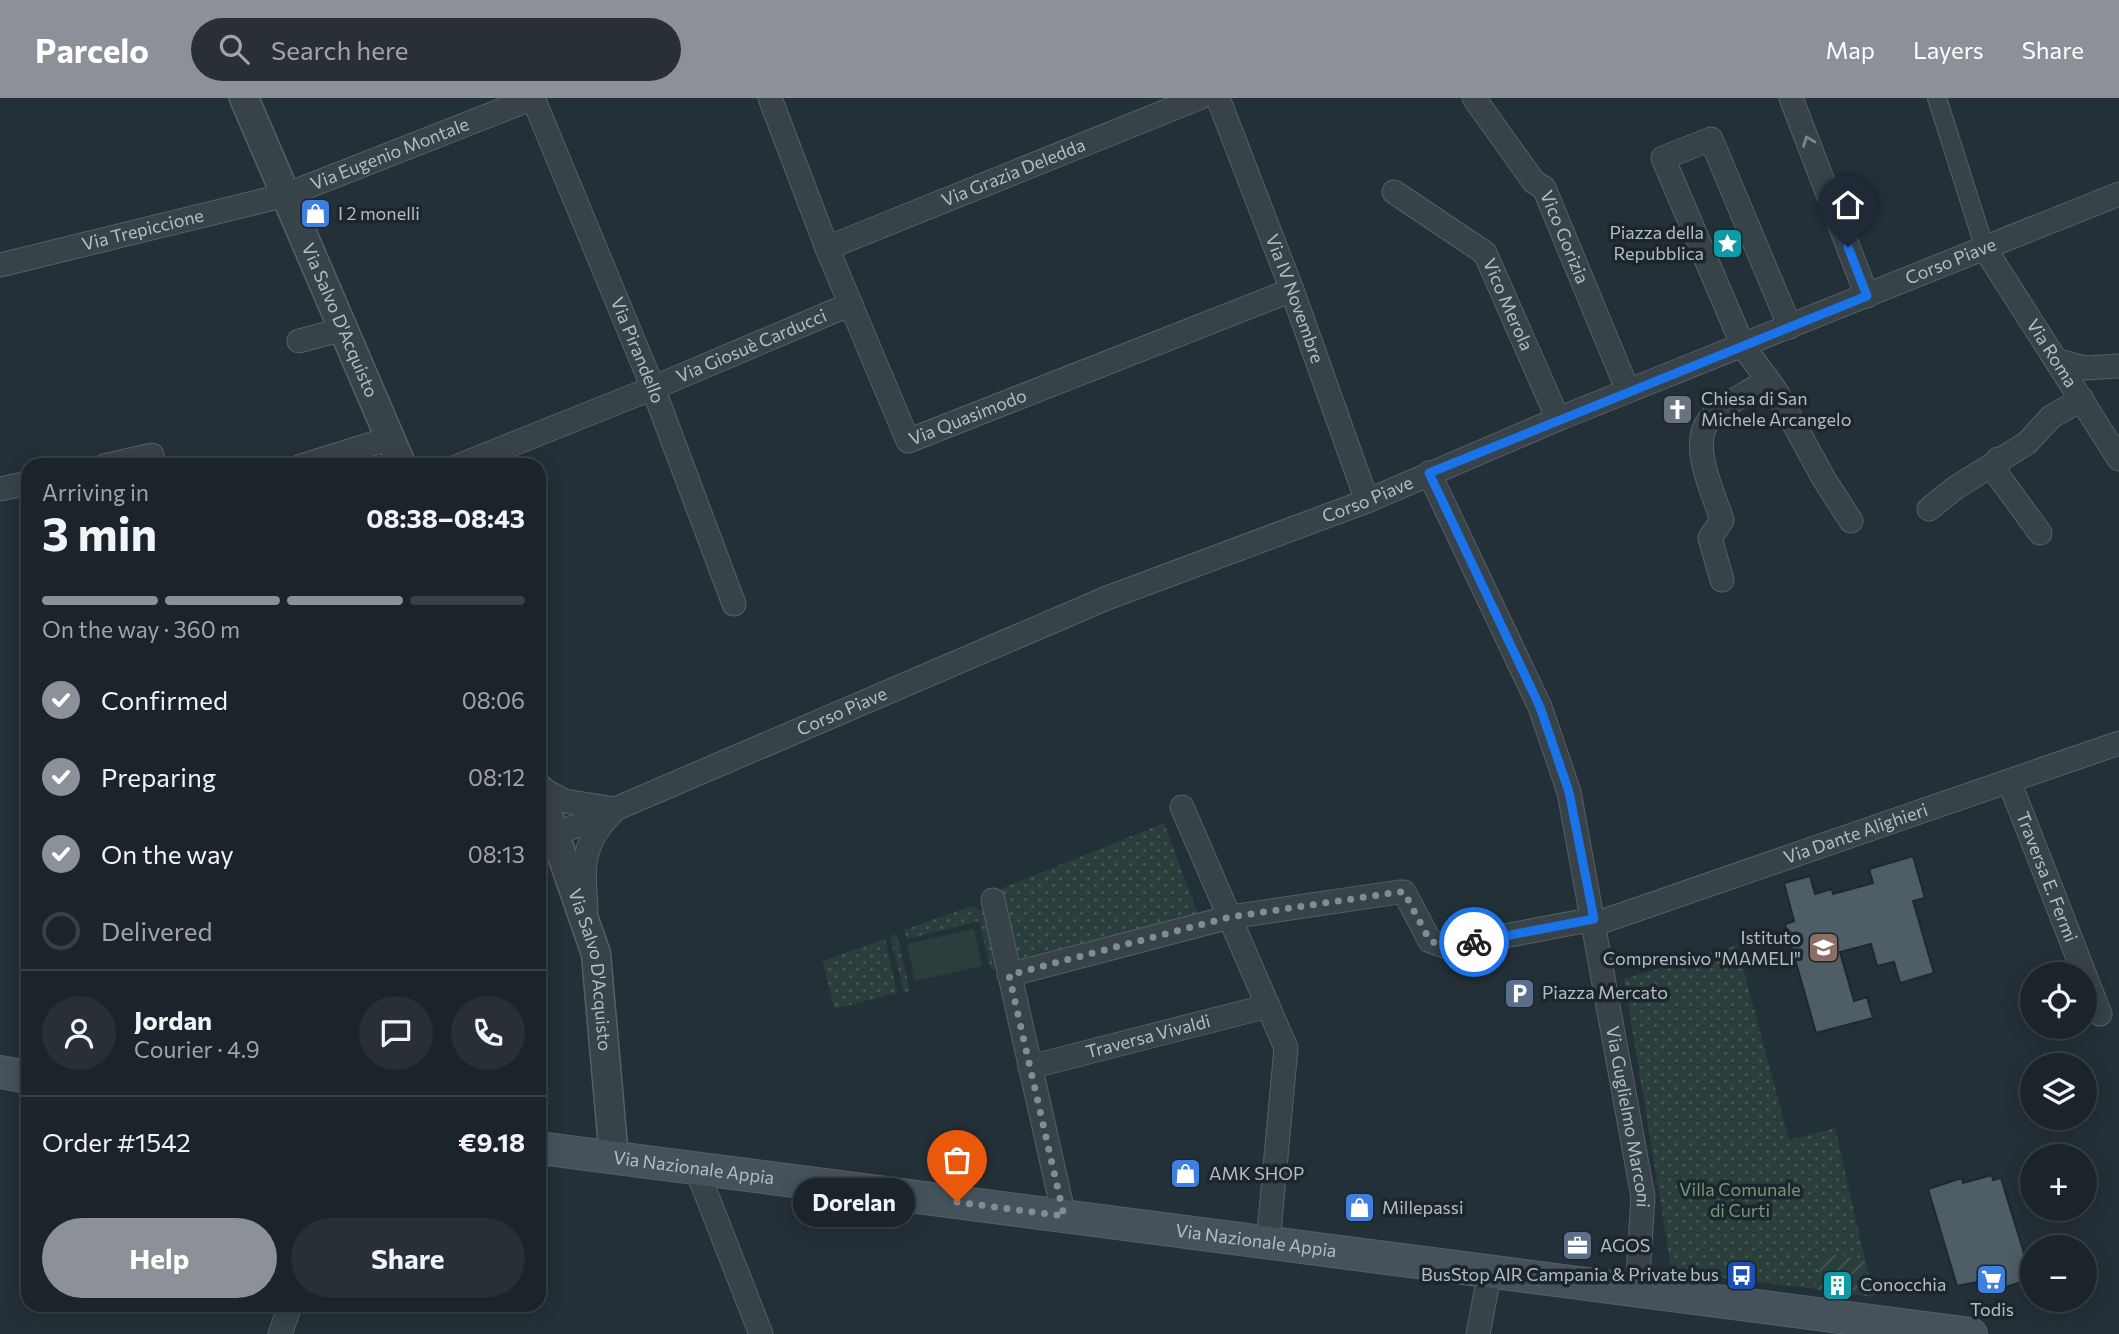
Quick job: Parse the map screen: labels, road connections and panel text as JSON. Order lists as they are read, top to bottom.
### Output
{
  "streets": {
    "main road": ["Via Nazionale Appia"],
    "street": [
      "Via Eugenio Montale",
      "Via Grazia Deledda",
      "Via Trepiccione",
      "Vico Gorizia",
      "Corso Piave",
      "Via IV Novembre",
      "Vico Merola",
      "Via Salvo D'Acquisto",
      "Via Giosuè Carducci",
      "Via Pirandello",
      "Via Roma",
      "Via Quasimodo",
      "Via Dante Alighieri",
      "Traversa E. Fermi",
      "Traversa Vivaldi",
      "Via Guglielmo Marconi"
    ]
  },
  "crossings": [
    ["Via Eugenio Montale", "Via Trepiccione"],
    ["Via Eugenio Montale", "Via Salvo D'Acquisto"],
    ["Via Eugenio Montale", "Via Pirandello"],
    ["Via Grazia Deledda", "Via Quasimodo"],
    ["Via Trepiccione", "Via Salvo D'Acquisto"],
    ["Vico Gorizia", "Corso Piave"],
    ["Corso Piave", "Via IV Novembre"],
    ["Corso Piave", "Vico Merola"],
    ["Corso Piave", "Via Salvo D'Acquisto"],
    ["Corso Piave", "Via Roma"],
    ["Corso Piave", "Via Guglielmo Marconi"],
    ["Via IV Novembre", "Via Quasimodo"],
    ["Via Salvo D'Acquisto", "Via Nazionale Appia"],
    ["Via Giosuè Carducci", "Via Pirandello"],
    ["Via Giosuè Carducci", "Via Quasimodo"],
    ["Via Dante Alighieri", "Traversa E. Fermi"],
    ["Via Dante Alighieri", "Via Guglielmo Marconi"],
    ["Via Guglielmo Marconi", "Via Nazionale Appia"]
  ],
  "parks": ["Villa Comunale di Curti"],
  "places": {
    "shop": ["I 2 monelli", "AMK SHOP", "Millepassi"],
    "place": ["Piazza della Repubblica"],
    "church": ["Chiesa di San Michele Arcangelo"],
    "school or university": ["Istituto Comprensivo \"MAMELI\""],
    "parking": ["Piazza Mercato"],
    "other": ["Dorelan"],
    "office": ["AGOS"],
    "bus stop": ["BusStop AIR Campania & Private bus"],
    "supermarket": ["Todis"],
    "building": ["Conocchia"]
  },
  "page": {
    "header": "Parcelo",
    "search": "Search here",
    "nav": ["Map", "Layers", "Share"],
    "heading": ["3 min", "Arriving in", "08:38–08:43"],
    "panel": [
      "Jordan",
      "Courier · 4.9",
      "Order #1542",
      "€9.18"
    ],
    "bar": "On the way · 360 m",
    "list": [
      ["Confirmed", "08:06"],
      ["Preparing", "08:12"],
      ["On the way", "08:13"],
      "Delivered"
    ],
    "map_buttons": ["+", "−"],
    "bubble": "Dorelan",
    "buttons": ["Help", "Share"]
  }
}
